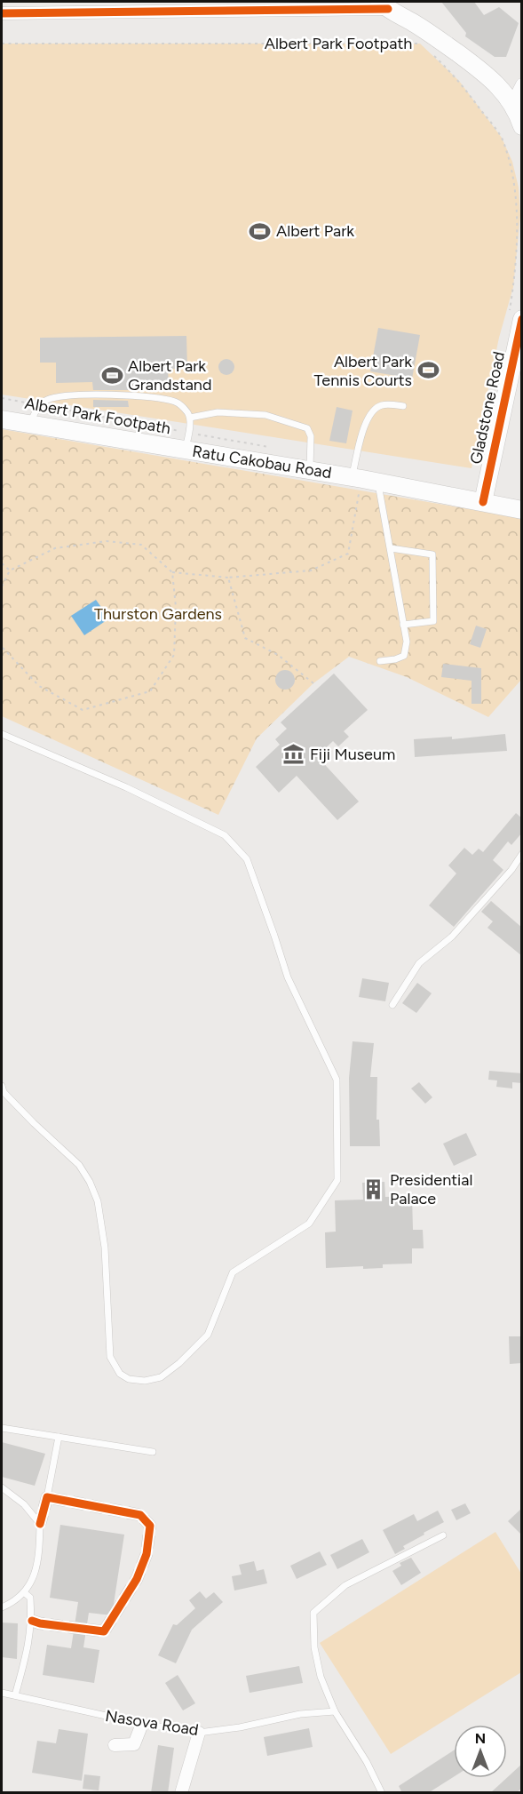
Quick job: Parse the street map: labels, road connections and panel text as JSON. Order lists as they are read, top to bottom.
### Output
{
  "streets": {
    "main road": ["Gladstone Road", "Ratu Cakobau Road"],
    "lane": ["Nasova Road"],
    "path": ["Albert Park Footpath"]
  },
  "crossings": [
    ["Albert Park Footpath", "Gladstone Road"],
    ["Albert Park Footpath", "Ratu Cakobau Road"],
    ["Gladstone Road", "Ratu Cakobau Road"]
  ],
  "parks": ["Thurston Gardens"],
  "places": {
    "sports": ["Albert Park", "Albert Park Tennis Courts", "Albert Park Grandstand"],
    "museum": ["Fiji Museum"],
    "building": ["Presidential Palace"]
  },
  "north": "top"
}
